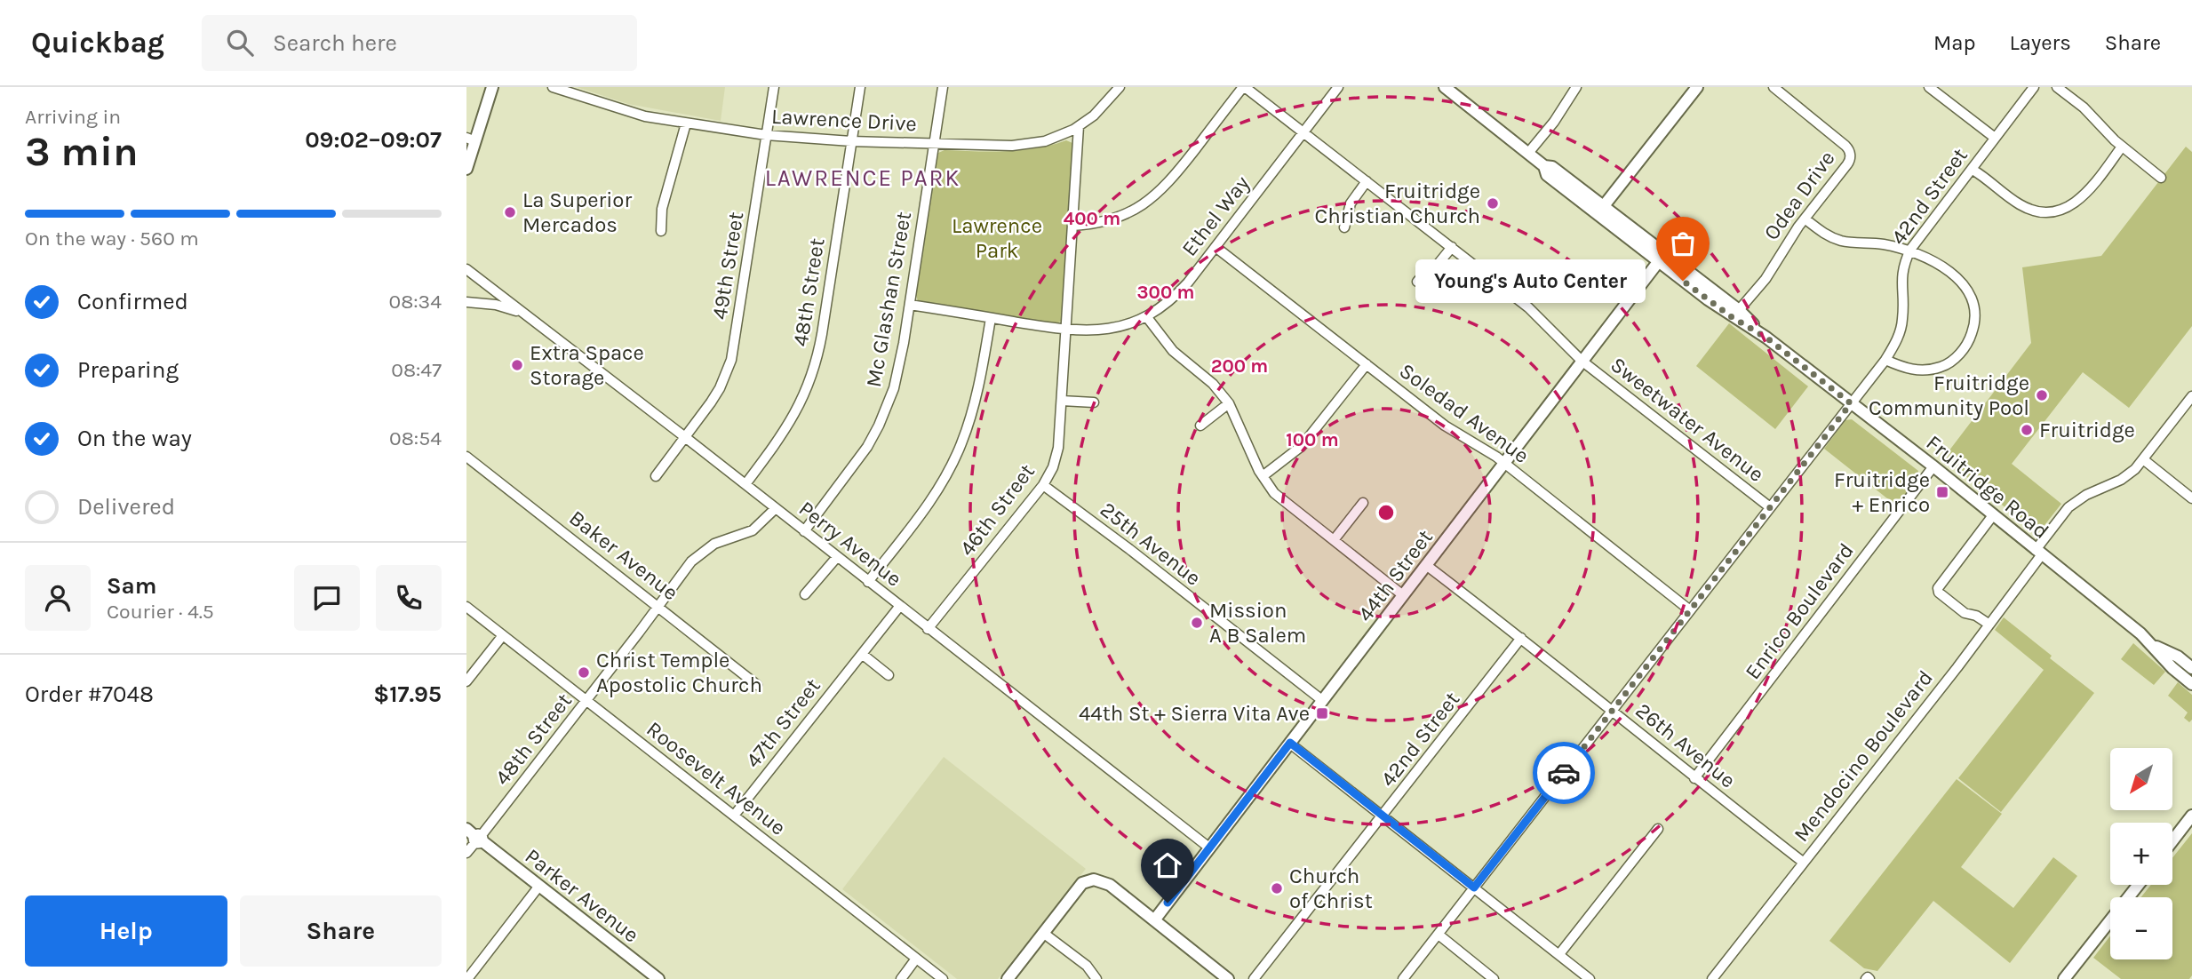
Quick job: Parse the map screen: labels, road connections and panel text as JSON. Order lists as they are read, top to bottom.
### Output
{
  "streets": {
    "street": [
      "Lawrence Drive",
      "Odea Drive",
      "42nd Street",
      "Ethel Way",
      "49th Street",
      "48th Street",
      "Mc Glashan Street",
      "Soledad Avenue",
      "Sweetwater Avenue",
      "Fruitridge Road",
      "46th Street",
      "Perry Avenue",
      "25th Avenue",
      "Baker Avenue",
      "44th Street",
      "Enrico Boulevard",
      "47th Street",
      "26th Avenue",
      "Mendocino Boulevard",
      "Roosevelt Avenue",
      "Parker Avenue"
    ]
  },
  "crossings": [
    ["Lawrence Drive", "49th Street"],
    ["Lawrence Drive", "48th Street"],
    ["Lawrence Drive", "Mc Glashan Street"],
    ["Lawrence Drive", "46th Street"],
    ["Odea Drive", "Fruitridge Road"],
    ["42nd Street", "Soledad Avenue"],
    ["42nd Street", "Sweetwater Avenue"],
    ["42nd Street", "Fruitridge Road"],
    ["42nd Street", "26th Avenue"],
    ["Ethel Way", "Mc Glashan Street"],
    ["Ethel Way", "Soledad Avenue"],
    ["Ethel Way", "Sweetwater Avenue"],
    ["Ethel Way", "46th Street"],
    ["49th Street", "Perry Avenue"],
    ["48th Street", "Perry Avenue"],
    ["48th Street", "Baker Avenue"],
    ["48th Street", "Roosevelt Avenue"],
    ["48th Street", "Parker Avenue"],
    ["Mc Glashan Street", "Perry Avenue"],
    ["Soledad Avenue", "44th Street"],
    ["Sweetwater Avenue", "44th Street"],
    ["Fruitridge Road", "44th Street"],
    ["Fruitridge Road", "Enrico Boulevard"],
    ["Fruitridge Road", "Mendocino Boulevard"],
    ["46th Street", "Perry Avenue"],
    ["46th Street", "25th Avenue"],
    ["Perry Avenue", "44th Street"],
    ["Perry Avenue", "47th Street"],
    ["25th Avenue", "44th Street"],
    ["44th Street", "26th Avenue"],
    ["Enrico Boulevard", "26th Avenue"],
    ["47th Street", "Roosevelt Avenue"],
    ["26th Avenue", "Mendocino Boulevard"]
  ],
  "districts": ["LAWRENCE PARK"],
  "parks": ["Lawrence Park"],
  "places": {
    "other": [
      "Fruitridge Christian Church",
      "La Superior Mercados",
      "Young's Auto Center",
      "Extra Space Storage",
      "Fruitridge Community Pool",
      "Fruitridge",
      "Mission A B Salem",
      "Christ Temple Apostolic Church",
      "Church of Christ"
    ],
    "transit": ["Fruitridge + Enrico", "44th St + Sierra Vita Ave"]
  },
  "north": "bottom left",
  "page": {
    "header": "Quickbag",
    "search": "Search here",
    "nav": ["Map", "Layers", "Share"],
    "heading": ["3 min", "Arriving in", "09:02–09:07"],
    "panel": [
      "Sam",
      "Courier · 4.5",
      "Order #7048",
      "$17.95"
    ],
    "bar": "On the way · 560 m",
    "bubble": "Young's Auto Center",
    "list": [
      ["Confirmed", "08:34"],
      ["Preparing", "08:47"],
      ["On the way", "08:54"],
      "Delivered"
    ],
    "map_buttons": ["+", "−"],
    "buttons": ["Help", "Share"]
  },
  "rings": [
    "400 m",
    "300 m",
    "200 m",
    "100 m"
  ]
}
